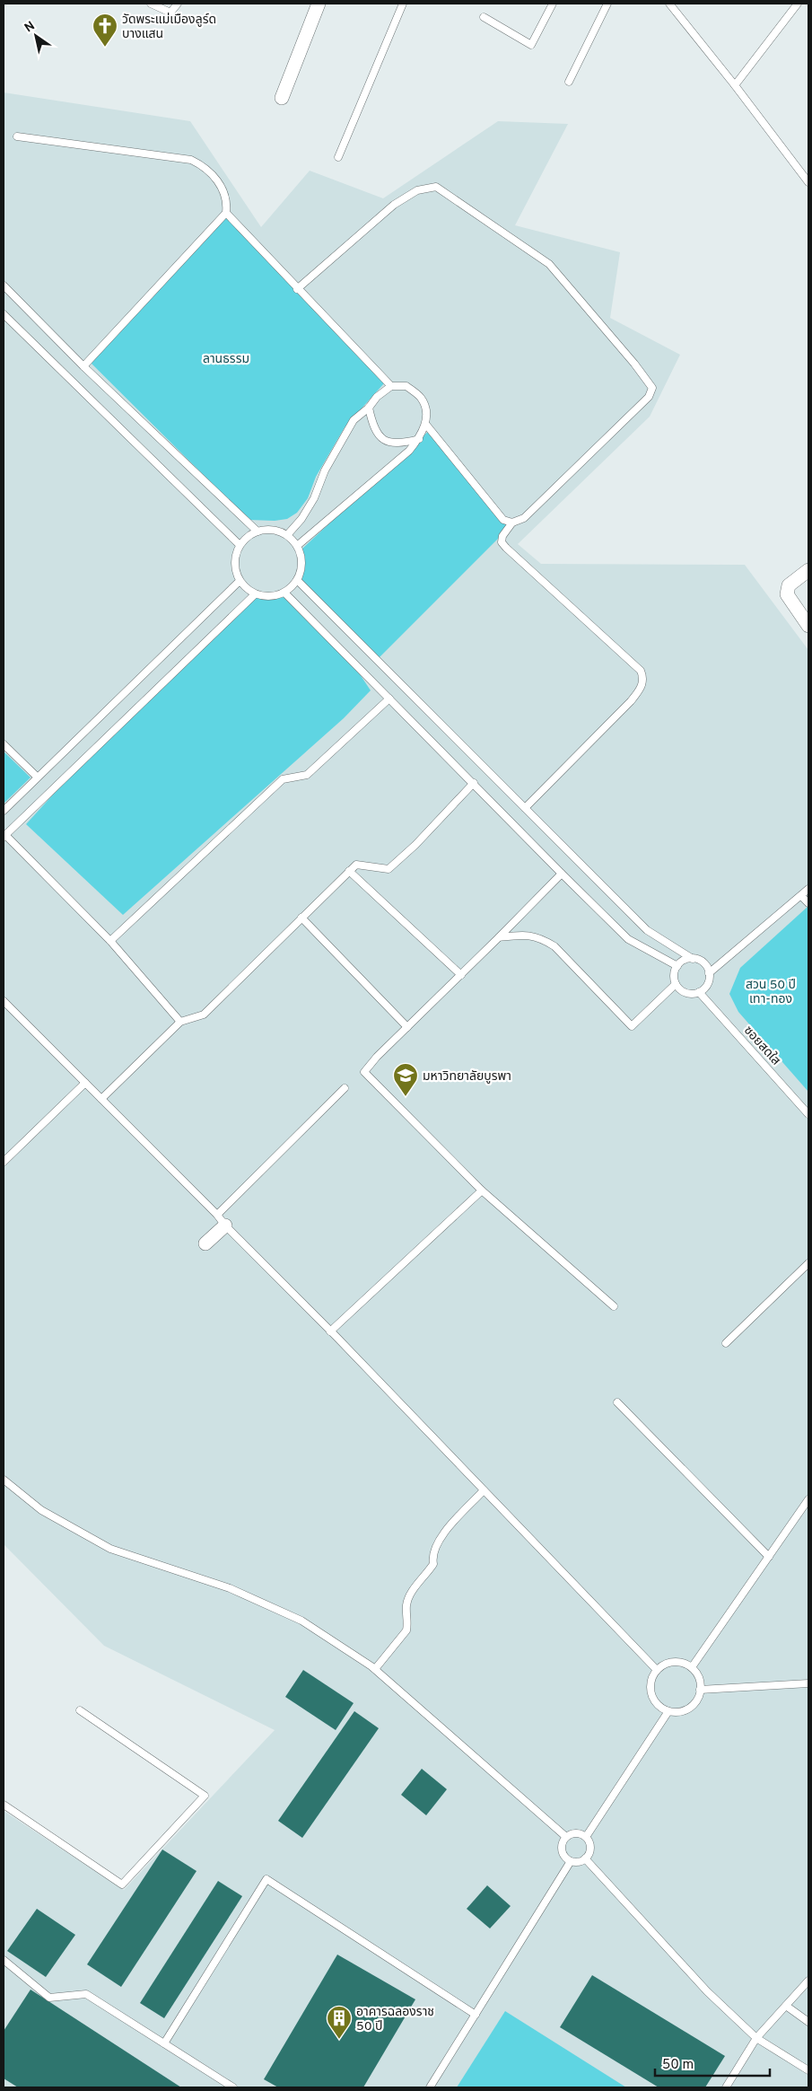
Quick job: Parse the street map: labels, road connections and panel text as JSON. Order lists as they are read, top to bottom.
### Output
{
  "streets": {
    "lane": ["ซอยสดใส"]
  },
  "parks": ["ลานธรรม", "สวน 50 ปี เทา-ทอง"],
  "places": {
    "church": ["วัดพระแม่เมืองลูร์ด บางแสน"],
    "school or university": ["มหาวิทยาลัยบูรพา"],
    "building": ["อาคารฉลองราช 50 ปี"]
  },
  "scale_bar": "50 m",
  "north": "top left"
}
